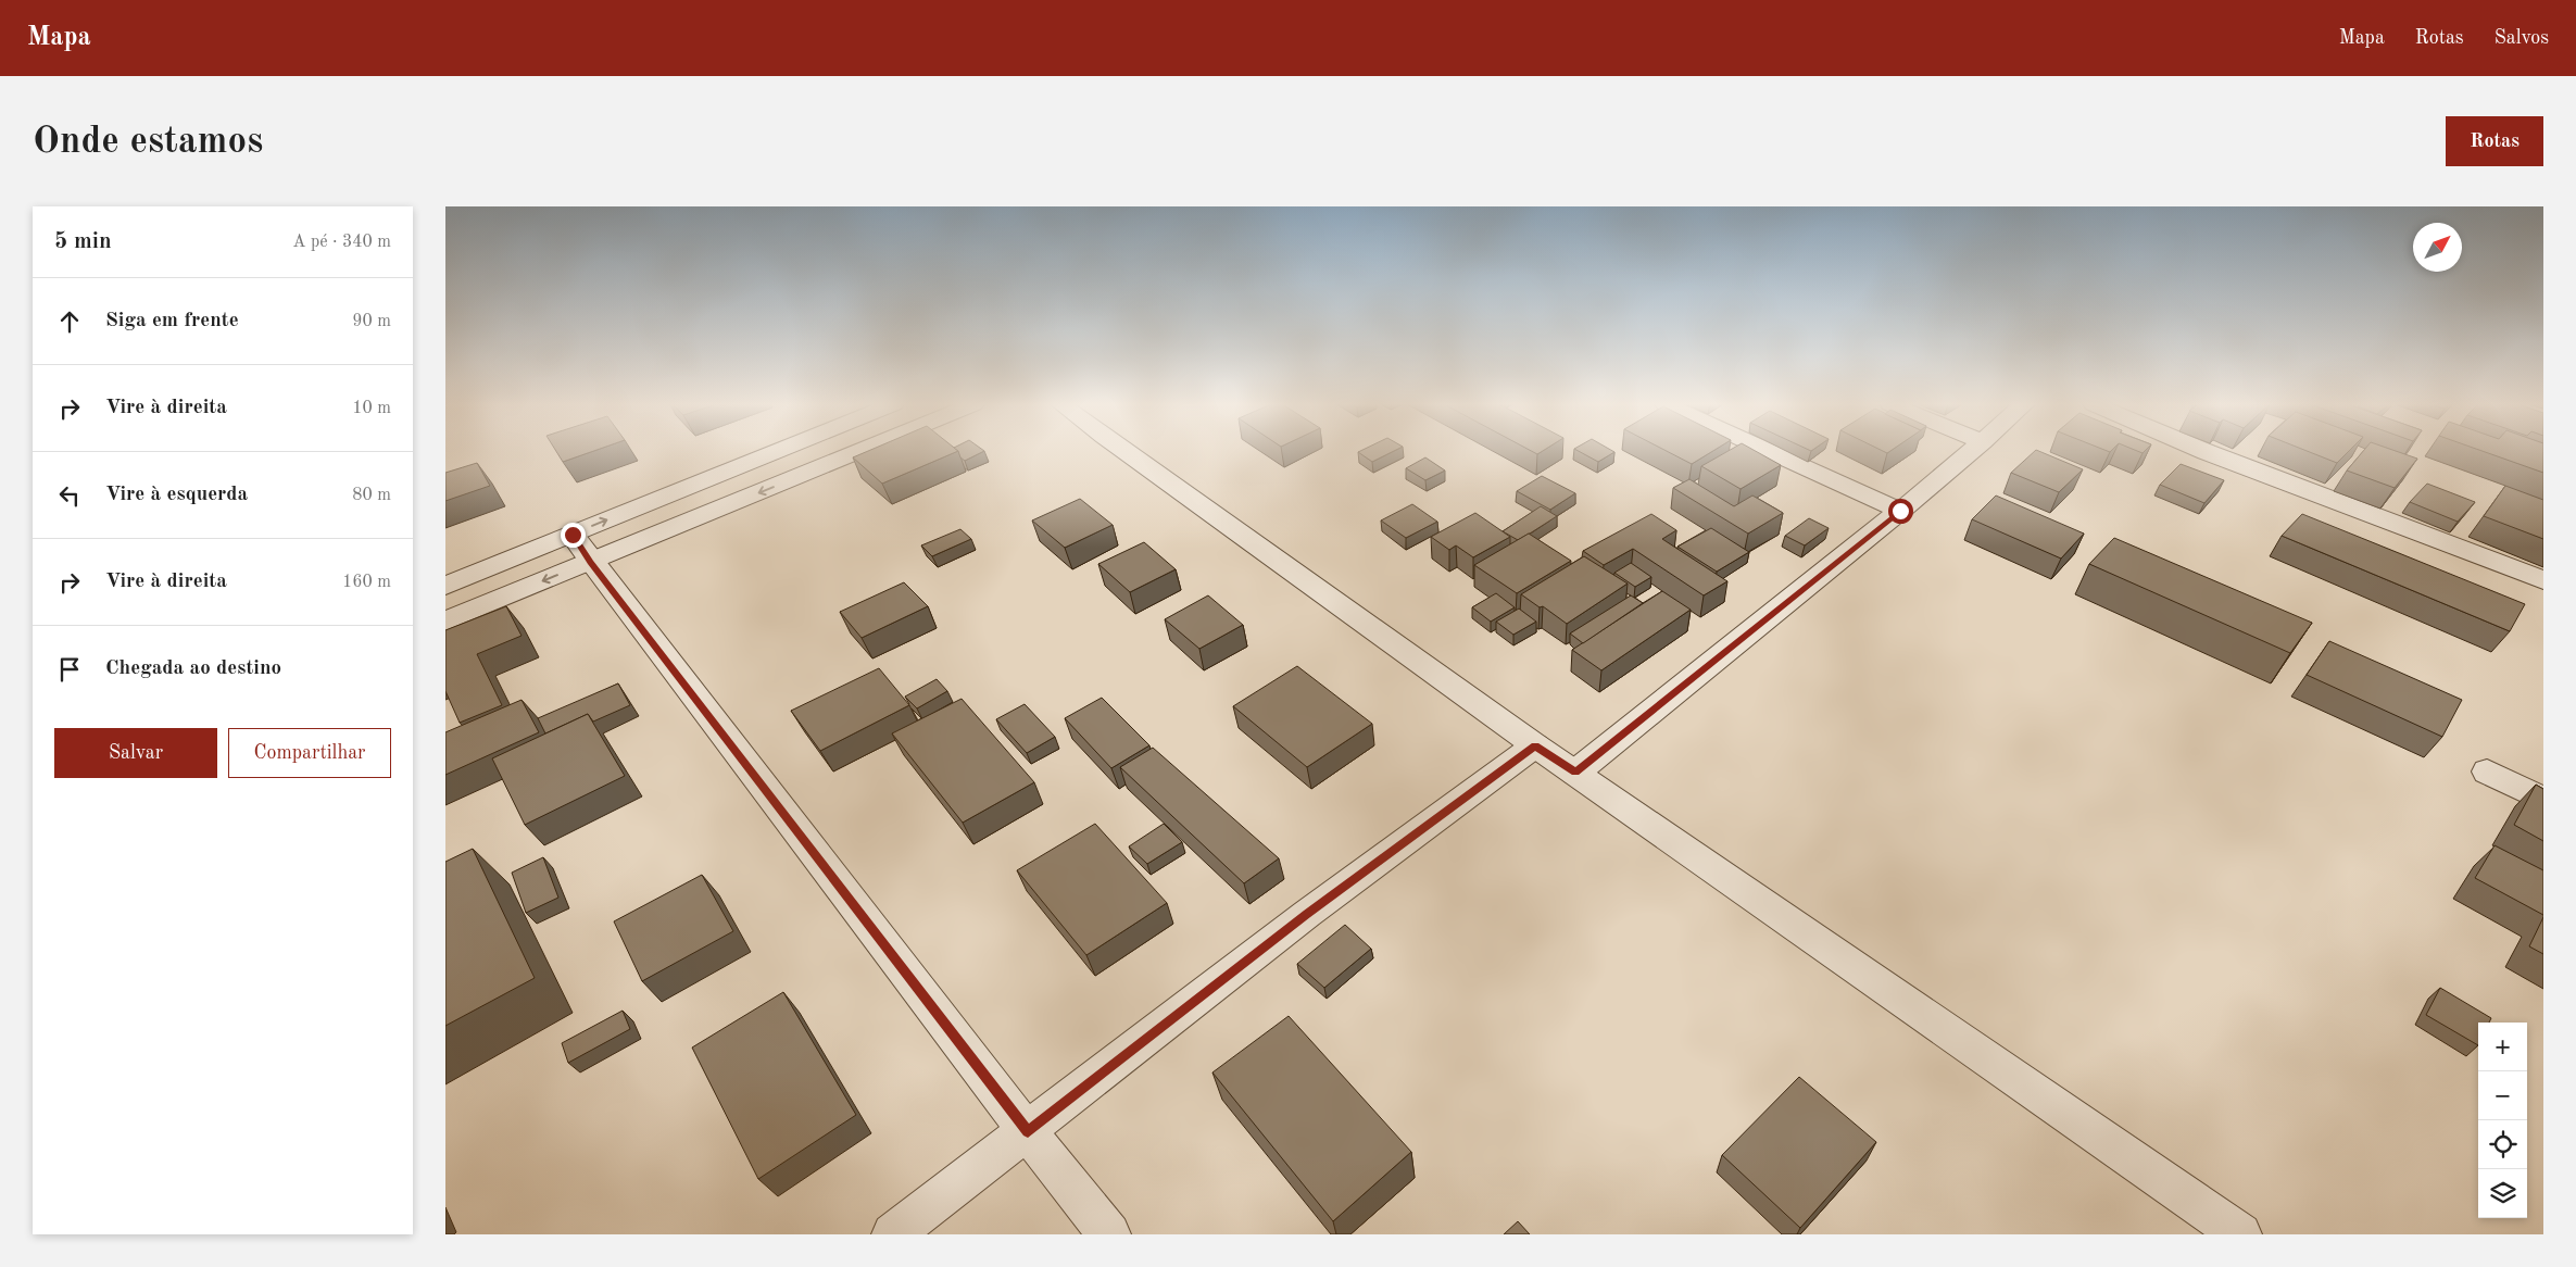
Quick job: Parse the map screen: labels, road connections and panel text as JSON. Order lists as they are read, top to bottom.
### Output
{
  "north": "top right",
  "page": {
    "header": "Mapa",
    "nav": ["Mapa", "Rotas", "Salvos"],
    "buttons": [
      "Rotas",
      ["Salvar", "Compartilhar"]
    ],
    "title": "Onde estamos",
    "heading": ["5 min", "A pé · 340 m"],
    "list": [
      ["Siga em frente", "90 m"],
      ["Vire à direita", "10 m"],
      ["Vire à esquerda", "80 m"],
      ["Vire à direita", "160 m"],
      "Chegada ao destino"
    ],
    "map_buttons": ["+", "−"]
  }
}
